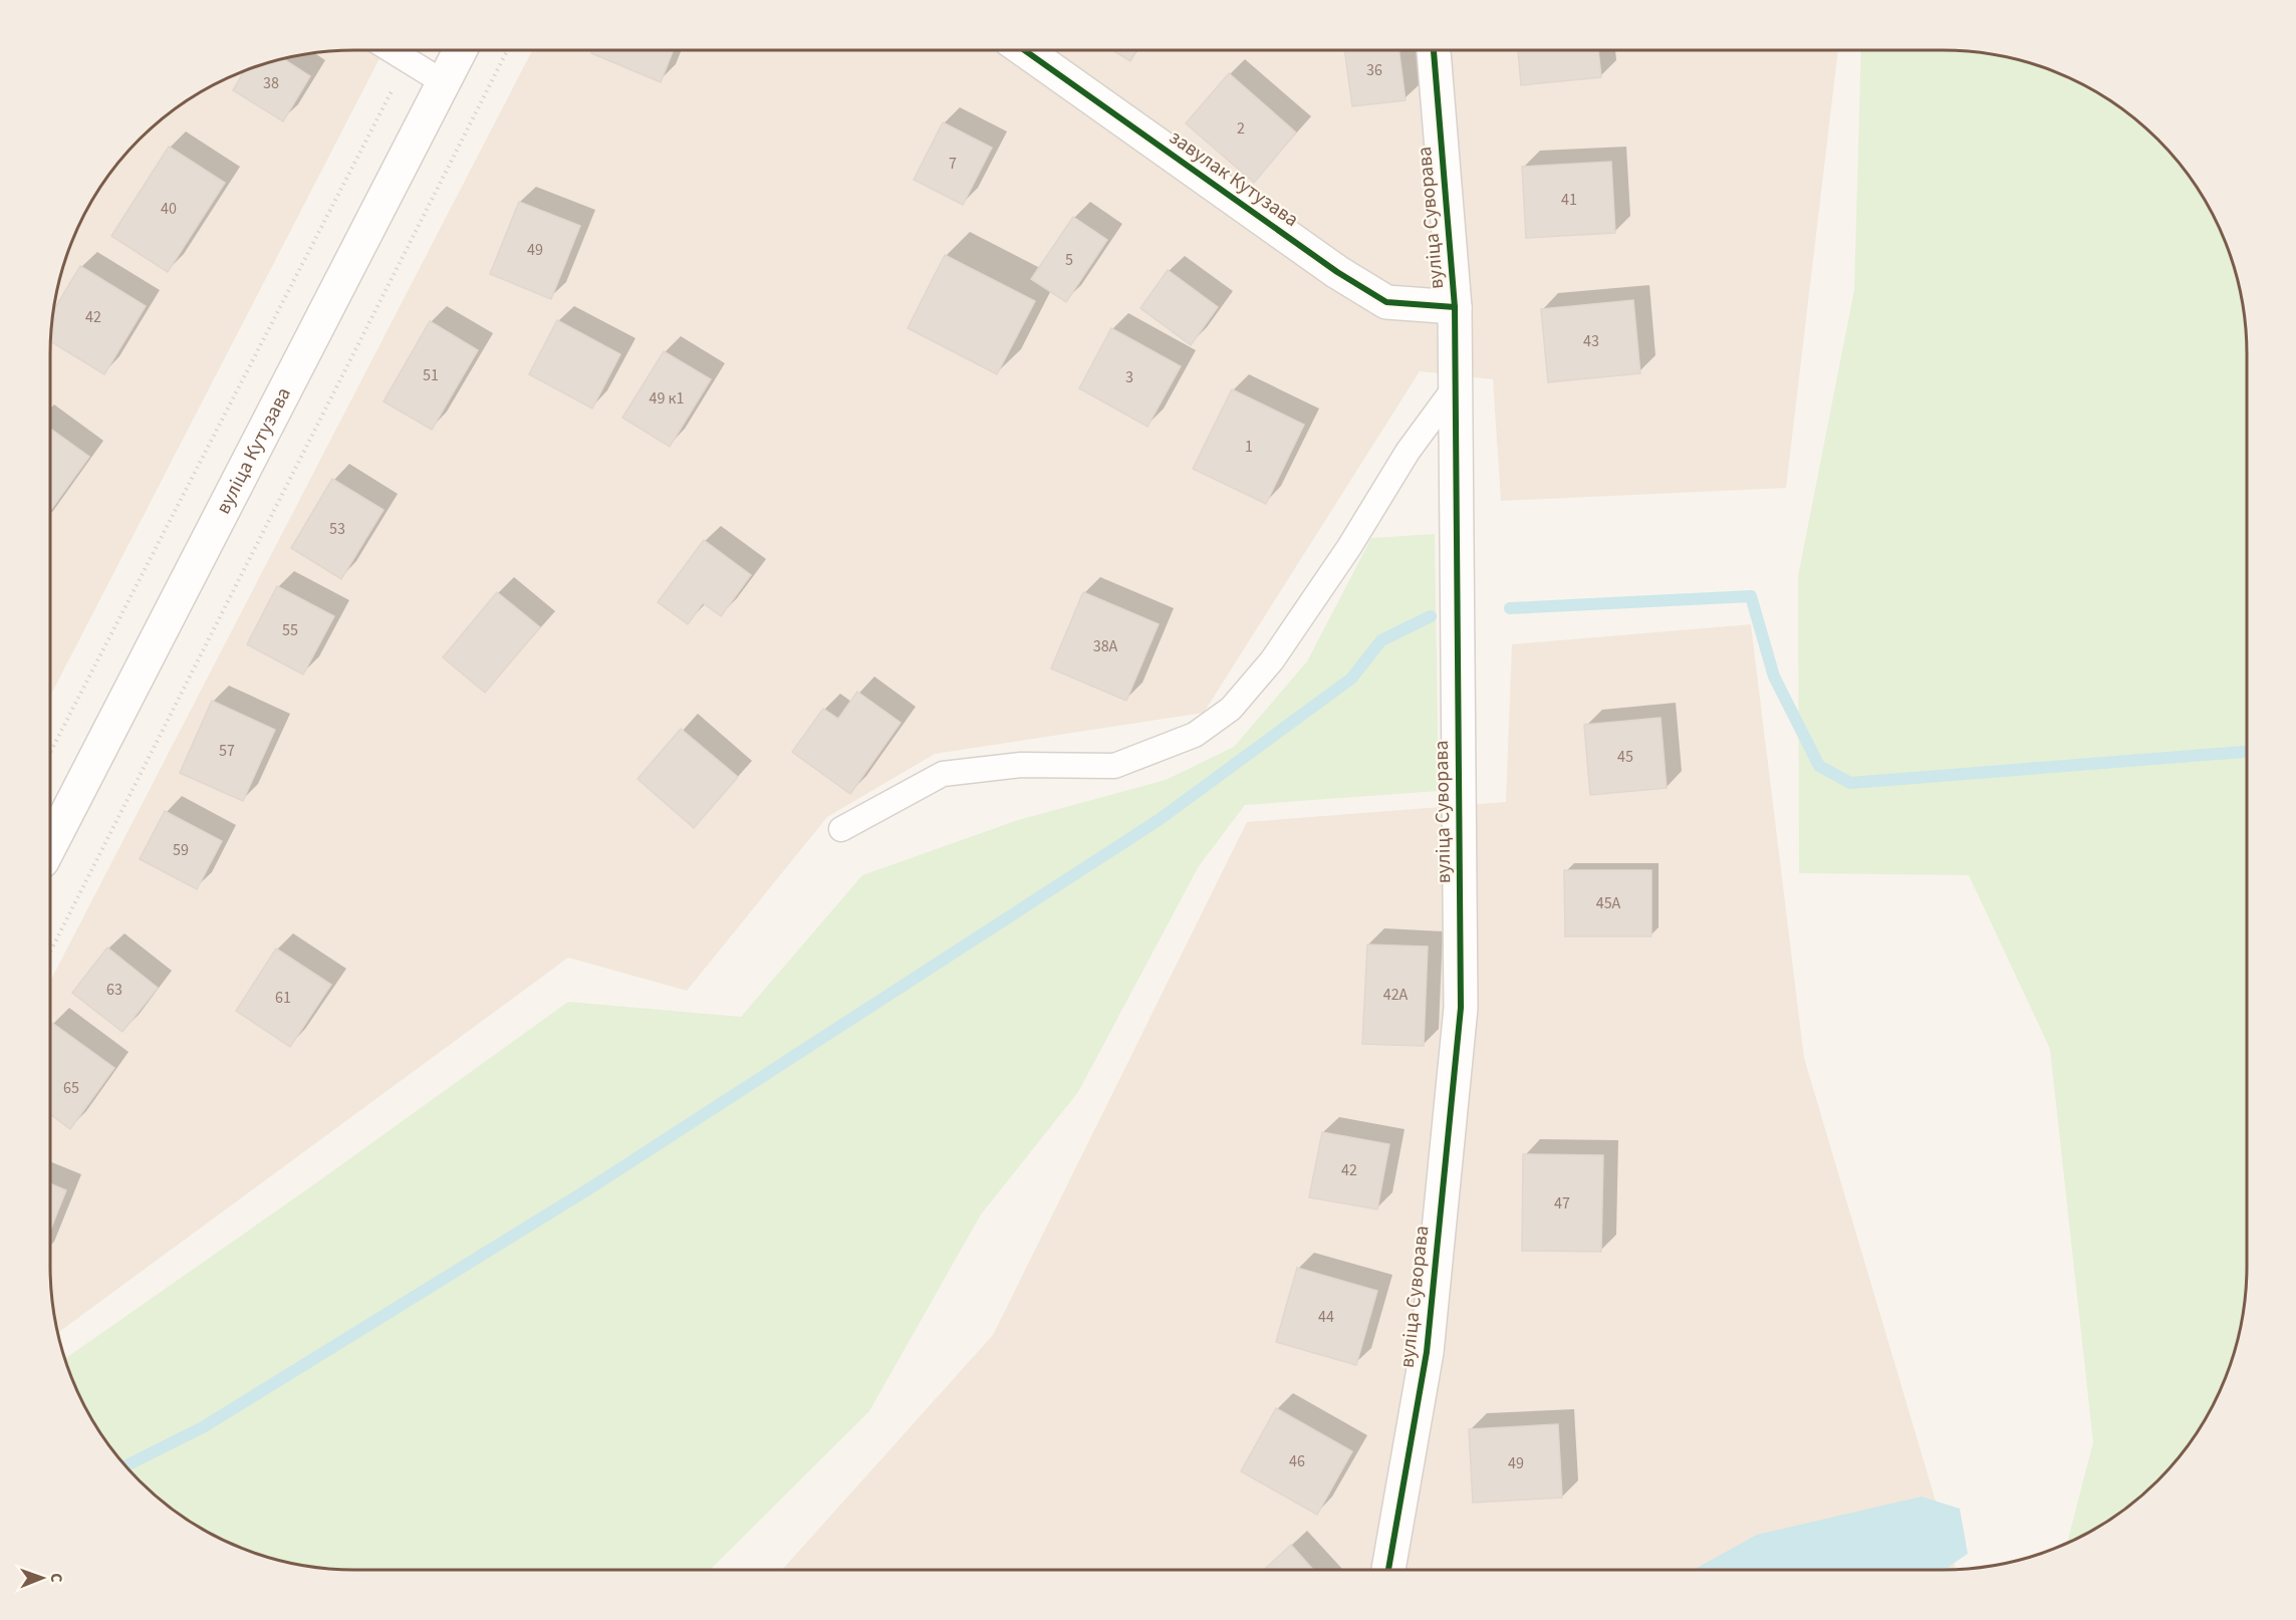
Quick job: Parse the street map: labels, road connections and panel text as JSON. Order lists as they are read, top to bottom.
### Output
{
  "streets": {
    "street": ["завулак Кутузава", "вуліца Суворава", "вуліца Кутузава"]
  },
  "crossings": [
    ["завулак Кутузава", "вуліца Суворава"]
  ],
  "house_numbers": [
    "36",
    "38",
    "2",
    "7",
    "41",
    "40",
    "49",
    "5",
    "42",
    "43",
    "51",
    "3",
    "49 к1",
    "1",
    "53",
    "55",
    "38А",
    "57",
    "45",
    "59",
    "45А",
    "63",
    "42А",
    "61",
    "65",
    "42",
    "47",
    "44",
    "46",
    "49"
  ],
  "north": "right"
}
